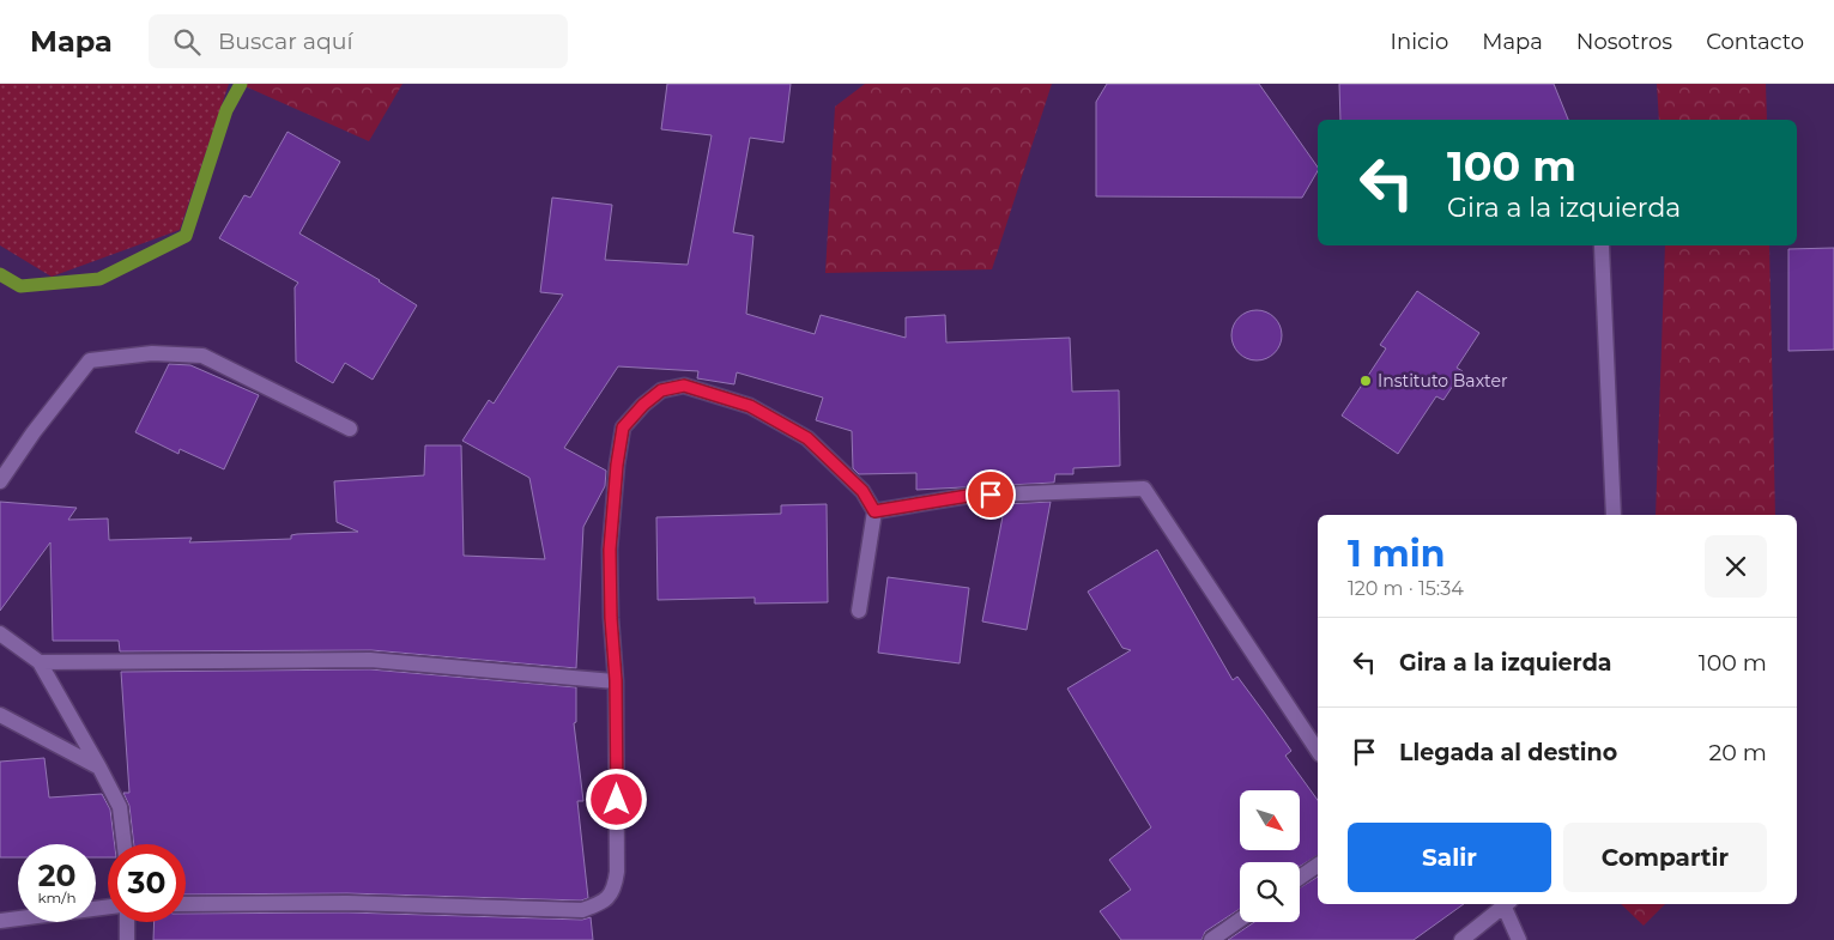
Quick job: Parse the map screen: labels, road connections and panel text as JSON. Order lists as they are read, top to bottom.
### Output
{
  "places": ["Instituto Baxter"],
  "north": "bottom right",
  "page": {
    "header": "Mapa",
    "search": "Buscar aquí",
    "nav": [
      "Inicio",
      "Mapa",
      "Nosotros",
      "Contacto"
    ],
    "turn": ["100 m", "Gira a la izquierda"],
    "heading": ["1 min", "120 m · 15:34"],
    "list": [
      {
        "name": "Gira a la izquierda",
        "value": "100 m"
      },
      {
        "name": "Llegada al destino",
        "value": "20 m"
      }
    ],
    "buttons": ["Salir", "Compartir"],
    "speed": "20 km/h",
    "limit": "30"
  }
}
